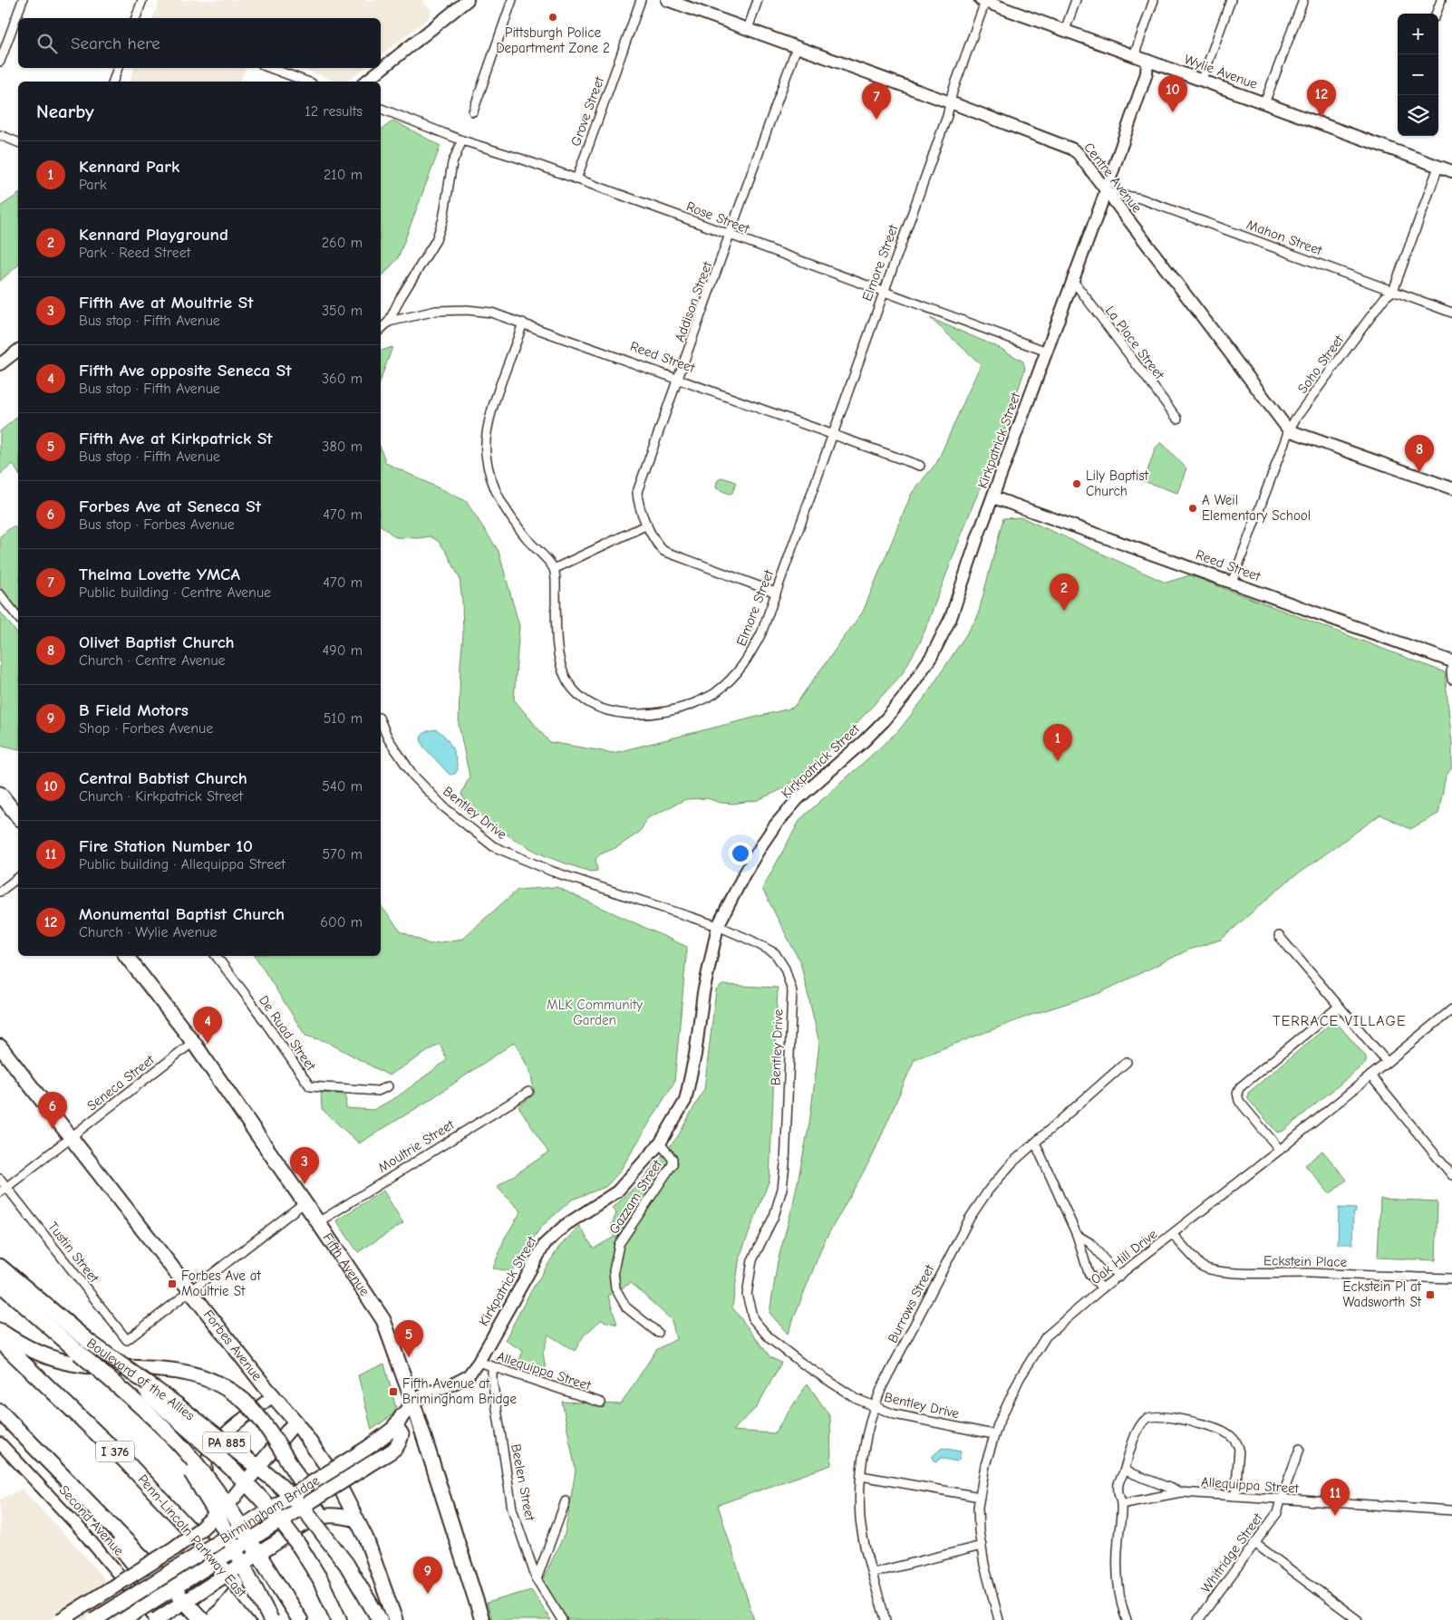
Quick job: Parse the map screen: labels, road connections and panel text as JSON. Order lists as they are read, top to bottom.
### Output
{
  "streets": {
    "highway": [
      "Boulevard of the Allies",
      "PA 885",
      "I 376",
      "Penn-Lincoln Parkway East"
    ],
    "main road": ["Fifth Avenue", "Forbes Avenue", "Birmingham Bridge"],
    "street": [
      "Wylie Avenue",
      "Grove Street",
      "Centre Avenue",
      "Rose Street",
      "Mahon Street",
      "Elmore Street",
      "Addison Street",
      "La Place Street",
      "Reed Street",
      "Soho Street",
      "Kirkpatrick Street",
      "Bentley Drive",
      "De Ruad Street",
      "Seneca Street",
      "Moultrie Street",
      "Gazzam Street",
      "Tustin Street",
      "Oak Hill Drive",
      "Eckstein Place",
      "Burrows Street",
      "Allequippa Street",
      "Beelen Street",
      "Second Avenue",
      "Whitridge Street"
    ]
  },
  "crossings": [
    ["Wylie Avenue", "Elmore Street"],
    ["Wylie Avenue", "Soho Street"],
    ["Wylie Avenue", "Kirkpatrick Street"],
    ["Grove Street", "Rose Street"],
    ["Centre Avenue", "Mahon Street"],
    ["Centre Avenue", "Elmore Street"],
    ["Centre Avenue", "Addison Street"],
    ["Centre Avenue", "Soho Street"],
    ["Centre Avenue", "Kirkpatrick Street"],
    ["Rose Street", "Elmore Street"],
    ["Rose Street", "Addison Street"],
    ["Rose Street", "Kirkpatrick Street"],
    ["Mahon Street", "Soho Street"],
    ["Mahon Street", "Kirkpatrick Street"],
    ["Elmore Street", "Addison Street"],
    ["Elmore Street", "Reed Street"],
    ["Addison Street", "Reed Street"],
    ["La Place Street", "Kirkpatrick Street"],
    ["Reed Street", "Soho Street"],
    ["Reed Street", "Kirkpatrick Street"],
    ["Kirkpatrick Street", "Bentley Drive"],
    ["Kirkpatrick Street", "Gazzam Street"],
    ["Kirkpatrick Street", "Fifth Avenue"],
    ["Kirkpatrick Street", "Allequippa Street"],
    ["Kirkpatrick Street", "Birmingham Bridge"],
    ["Bentley Drive", "Oak Hill Drive"],
    ["Bentley Drive", "Burrows Street"],
    ["Seneca Street", "Tustin Street"],
    ["Seneca Street", "Fifth Avenue"],
    ["Seneca Street", "Forbes Avenue"],
    ["Moultrie Street", "Fifth Avenue"],
    ["Tustin Street", "Forbes Avenue"],
    ["Oak Hill Drive", "Eckstein Place"],
    ["Fifth Avenue", "Birmingham Bridge"],
    ["Allequippa Street", "Beelen Street"],
    ["Allequippa Street", "Whitridge Street"]
  ],
  "districts": ["TERRACE VILLAGE"],
  "parks": ["MLK Community Garden"],
  "places": {
    "other": ["Pittsburgh Police Department Zone 2", "Lily Baptist Church", "A Weil Elementary School"],
    "transit": ["Forbes Ave at Moultrie St", "Eckstein Pl at Wadsworth St", "Fifth Avenue at Brimingham Bridge"]
  },
  "page": {
    "map_buttons": ["+", "−"],
    "search": "Search here",
    "pins": [
      "10",
      "12",
      "7",
      "8",
      "2",
      "1",
      "4",
      "6",
      "3",
      "5",
      "11",
      "9"
    ],
    "heading": ["Nearby", "12 results"],
    "list": [
      {
        "mark": "1",
        "name": "Kennard Park",
        "note": "Park",
        "value": "210 m"
      },
      {
        "mark": "2",
        "name": "Kennard Playground",
        "note": "Park · Reed Street",
        "value": "260 m"
      },
      {
        "mark": "3",
        "name": "Fifth Ave at Moultrie St",
        "note": "Bus stop · Fifth Avenue",
        "value": "350 m"
      },
      {
        "mark": "4",
        "name": "Fifth Ave opposite Seneca St",
        "note": "Bus stop · Fifth Avenue",
        "value": "360 m"
      },
      {
        "mark": "5",
        "name": "Fifth Ave at Kirkpatrick St",
        "note": "Bus stop · Fifth Avenue",
        "value": "380 m"
      },
      {
        "mark": "6",
        "name": "Forbes Ave at Seneca St",
        "note": "Bus stop · Forbes Avenue",
        "value": "470 m"
      },
      {
        "mark": "7",
        "name": "Thelma Lovette YMCA",
        "note": "Public building · Centre Avenue",
        "value": "470 m"
      },
      {
        "mark": "8",
        "name": "Olivet Baptist Church",
        "note": "Church · Centre Avenue",
        "value": "490 m"
      },
      {
        "mark": "9",
        "name": "B Field Motors",
        "note": "Shop · Forbes Avenue",
        "value": "510 m"
      },
      {
        "mark": "10",
        "name": "Central Babtist Church",
        "note": "Church · Kirkpatrick Street",
        "value": "540 m"
      },
      {
        "mark": "11",
        "name": "Fire Station Number 10",
        "note": "Public building · Allequippa Street",
        "value": "570 m"
      },
      {
        "mark": "12",
        "name": "Monumental Baptist Church",
        "note": "Church · Wylie Avenue",
        "value": "600 m"
      }
    ]
  }
}
